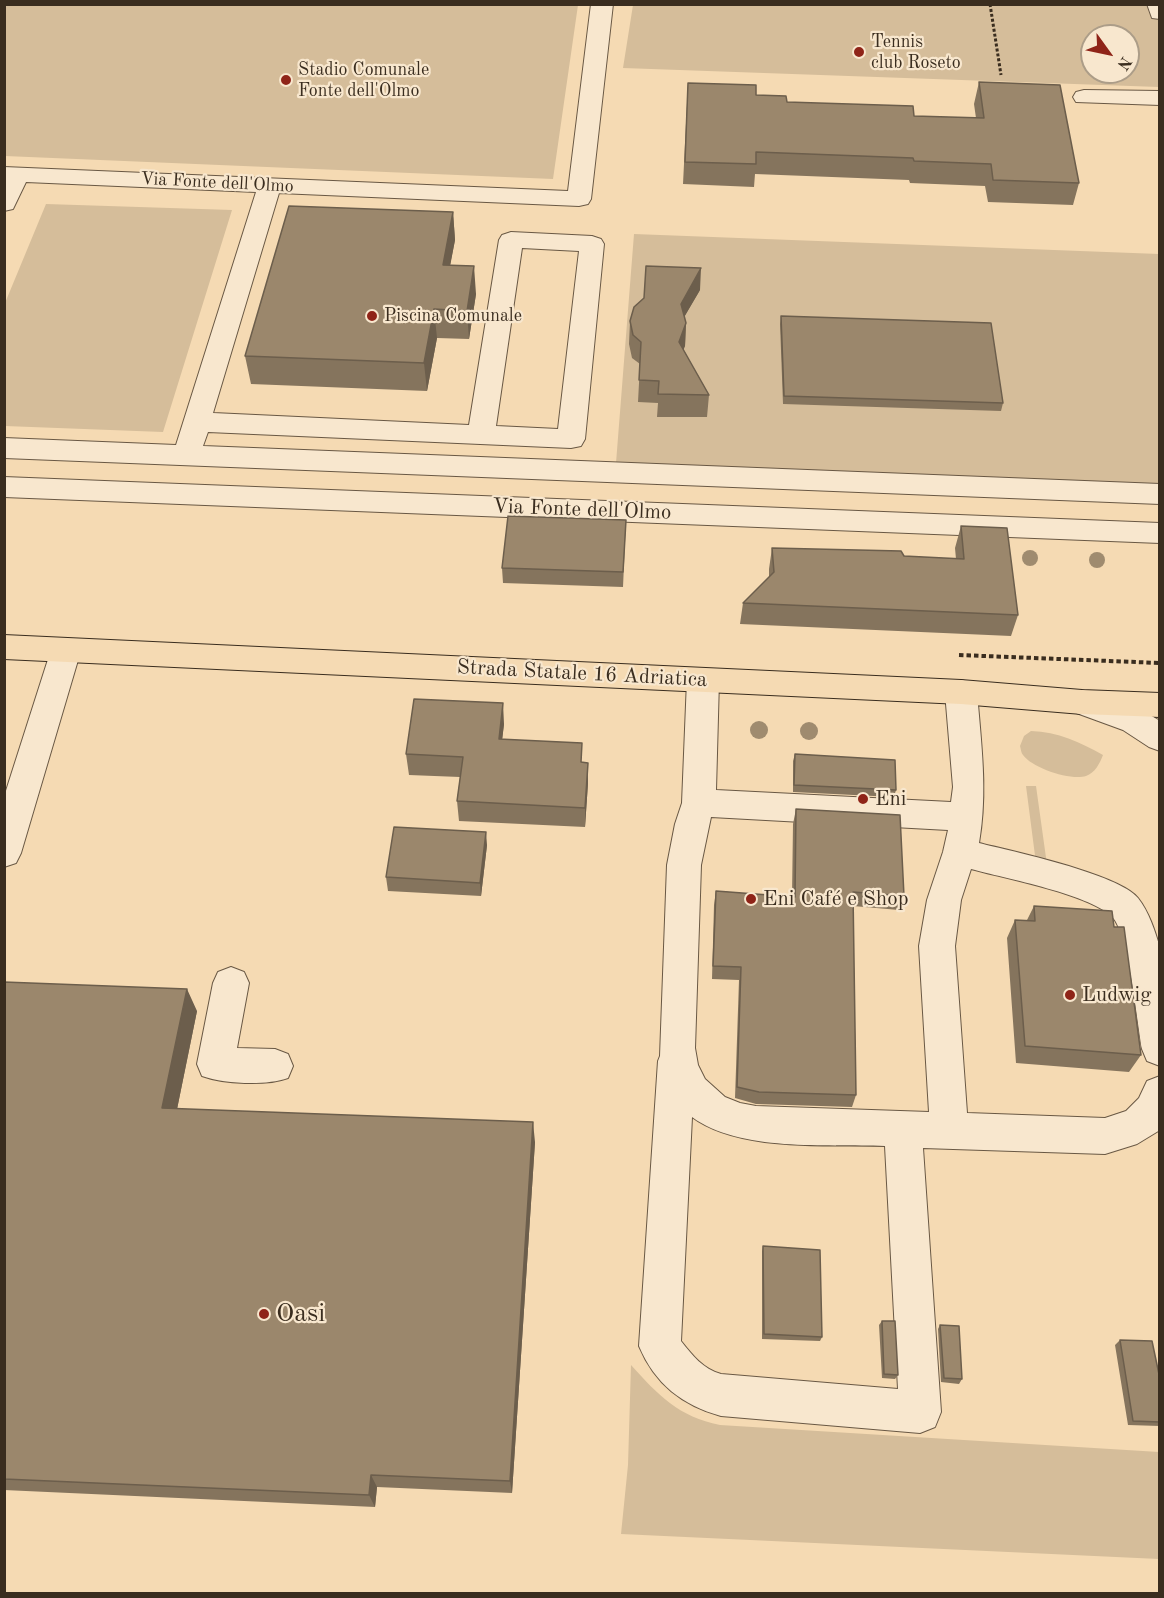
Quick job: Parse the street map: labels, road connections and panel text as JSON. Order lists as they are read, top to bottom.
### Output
{
  "streets": {
    "main road": ["Strada Statale 16 Adriatica"],
    "street": ["Via Fonte dell'Olmo"]
  },
  "places": [
    "Tennis club Roseto",
    "Stadio Comunale Fonte dell'Olmo",
    "Piscina Comunale",
    "Eni",
    "Eni Café e Shop",
    "Ludwig",
    "Oasi"
  ],
  "north": "bottom right"
}
